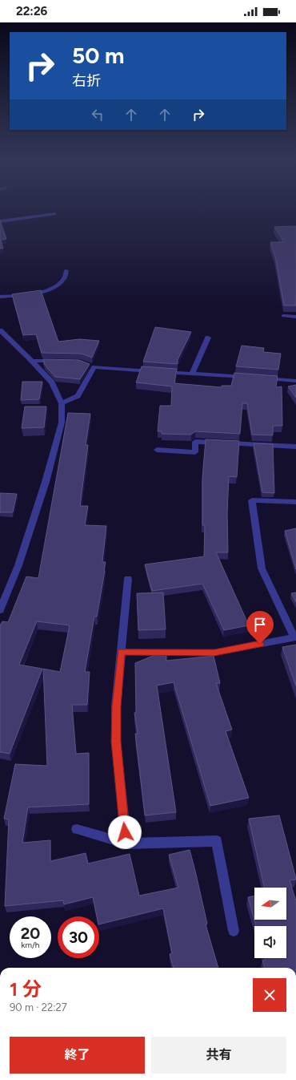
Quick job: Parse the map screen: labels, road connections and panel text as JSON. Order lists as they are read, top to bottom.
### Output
{
  "north": "left",
  "page": {
    "status": "22:26",
    "turn": ["50 m", "右折"],
    "speed": "20 km/h",
    "limit": "30",
    "heading": ["1 分", "90 m · 22:27"],
    "buttons": ["終了", "共有"]
  }
}
